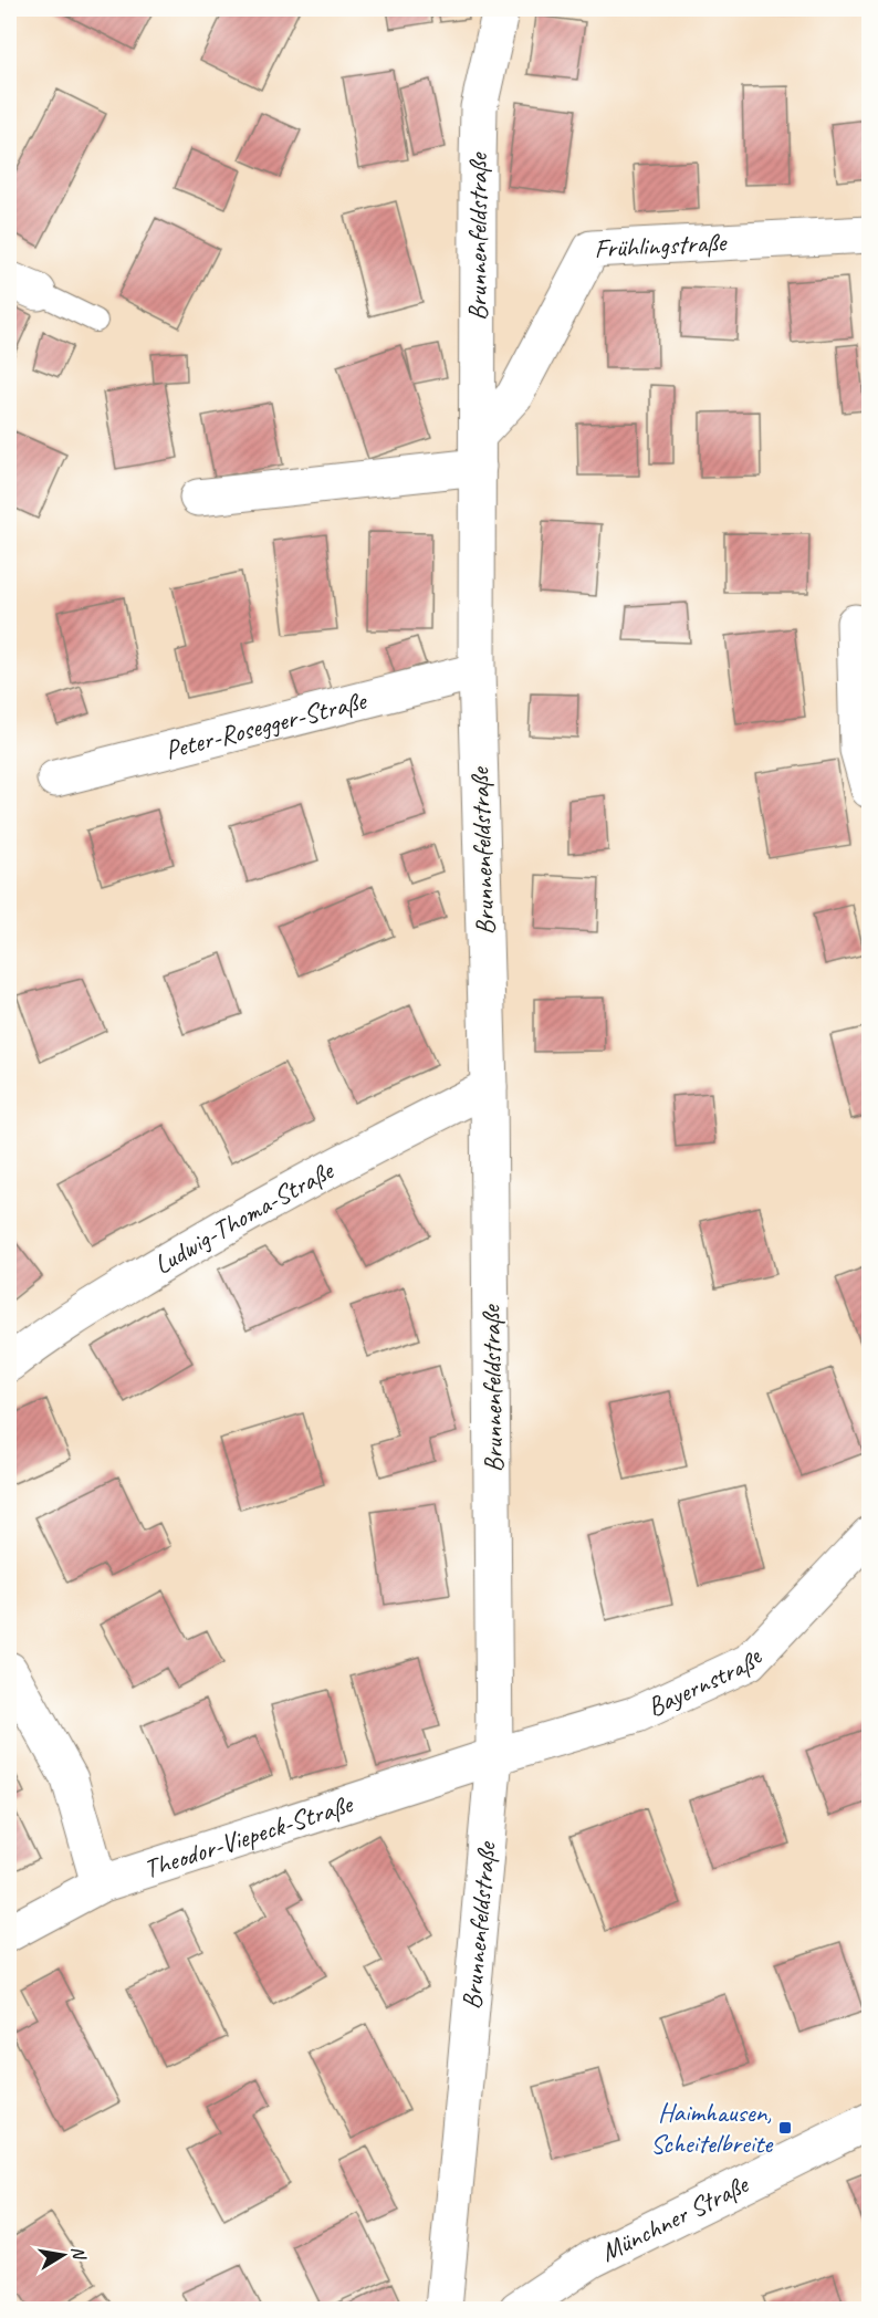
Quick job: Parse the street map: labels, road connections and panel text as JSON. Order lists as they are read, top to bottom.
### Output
{
  "streets": {
    "street": [
      "Brunnenfeldstraße",
      "Frühlingstraße",
      "Peter-Rosegger-Straße",
      "Ludwig-Thoma-Straße",
      "Bayernstraße",
      "Theodor-Viepeck-Straße",
      "Münchner Straße"
    ]
  },
  "crossings": [
    ["Brunnenfeldstraße", "Frühlingstraße"],
    ["Brunnenfeldstraße", "Peter-Rosegger-Straße"],
    ["Brunnenfeldstraße", "Ludwig-Thoma-Straße"],
    ["Brunnenfeldstraße", "Bayernstraße"],
    ["Brunnenfeldstraße", "Theodor-Viepeck-Straße"],
    ["Bayernstraße", "Theodor-Viepeck-Straße"]
  ],
  "places": {
    "transit": ["Haimhausen, Scheitelbreite"]
  },
  "north": "right"
}
